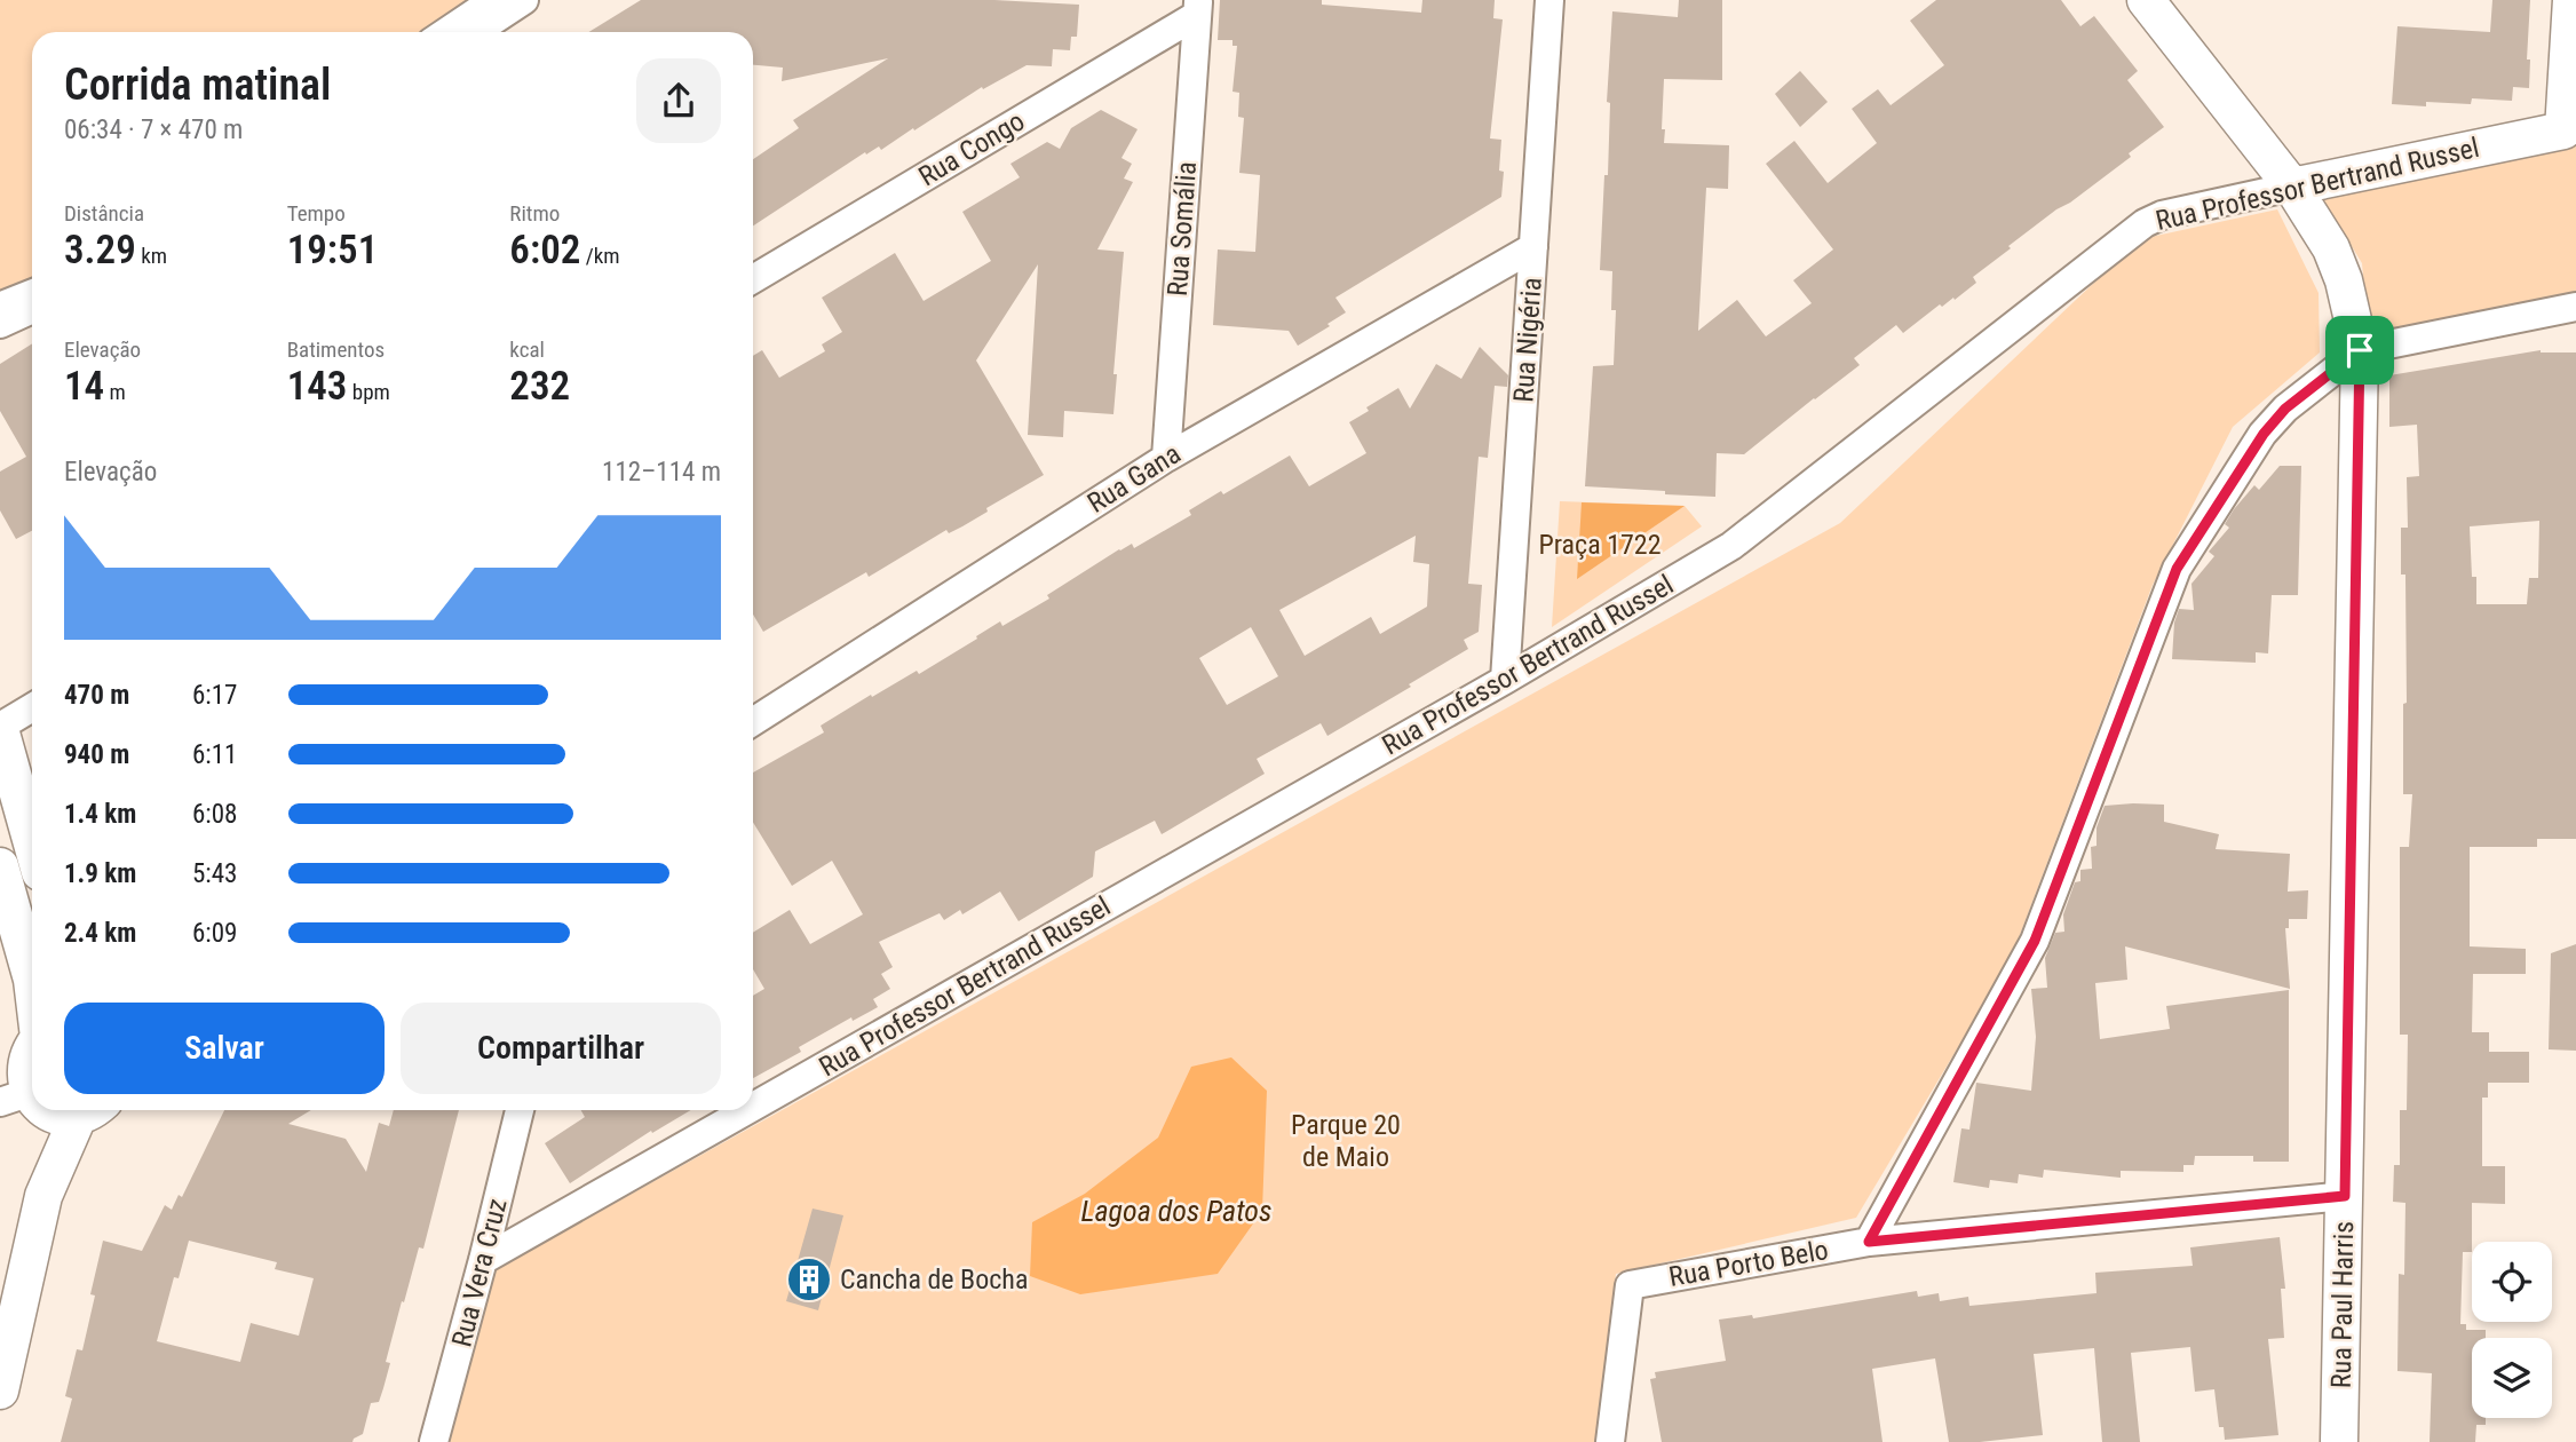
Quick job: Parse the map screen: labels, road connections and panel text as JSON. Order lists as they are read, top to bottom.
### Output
{
  "streets": {
    "street": [
      "Rua Congo",
      "Rua Professor Bertrand Russel",
      "Rua Somália",
      "Rua Nigéria",
      "Rua Gana",
      "Rua Porto Belo",
      "Rua Vera Cruz",
      "Rua Paul Harris"
    ]
  },
  "crossings": [
    ["Rua Congo", "Rua Somália"],
    ["Rua Professor Bertrand Russel", "Rua Nigéria"],
    ["Rua Professor Bertrand Russel", "Rua Vera Cruz"],
    ["Rua Professor Bertrand Russel", "Rua Paul Harris"],
    ["Rua Somália", "Rua Gana"],
    ["Rua Nigéria", "Rua Gana"],
    ["Rua Porto Belo", "Rua Paul Harris"]
  ],
  "water": ["Lagoa dos Patos"],
  "parks": ["Praça 1722", "Parque 20 de Maio"],
  "places": {
    "building": ["Cancha de Bocha"]
  },
  "page": {
    "heading": ["Corrida matinal", "06:34 · 7 × 470 m"],
    "stats": [
      ["Distância", "3.29 km"],
      ["Tempo", "19:51"],
      ["Ritmo", "6:02 /km"],
      ["Elevação", "14 m"],
      ["Batimentos", "143 bpm"],
      ["kcal", "232"]
    ],
    "chart": ["Elevação", "112–114 m"],
    "list": [
      {
        "name": "470 m",
        "note": "6:17"
      },
      {
        "name": "940 m",
        "note": "6:11"
      },
      {
        "name": "1.4 km",
        "note": "6:08"
      },
      {
        "name": "1.9 km",
        "note": "5:43"
      },
      {
        "name": "2.4 km",
        "note": "6:09"
      }
    ],
    "buttons": ["Salvar", "Compartilhar"]
  }
}
